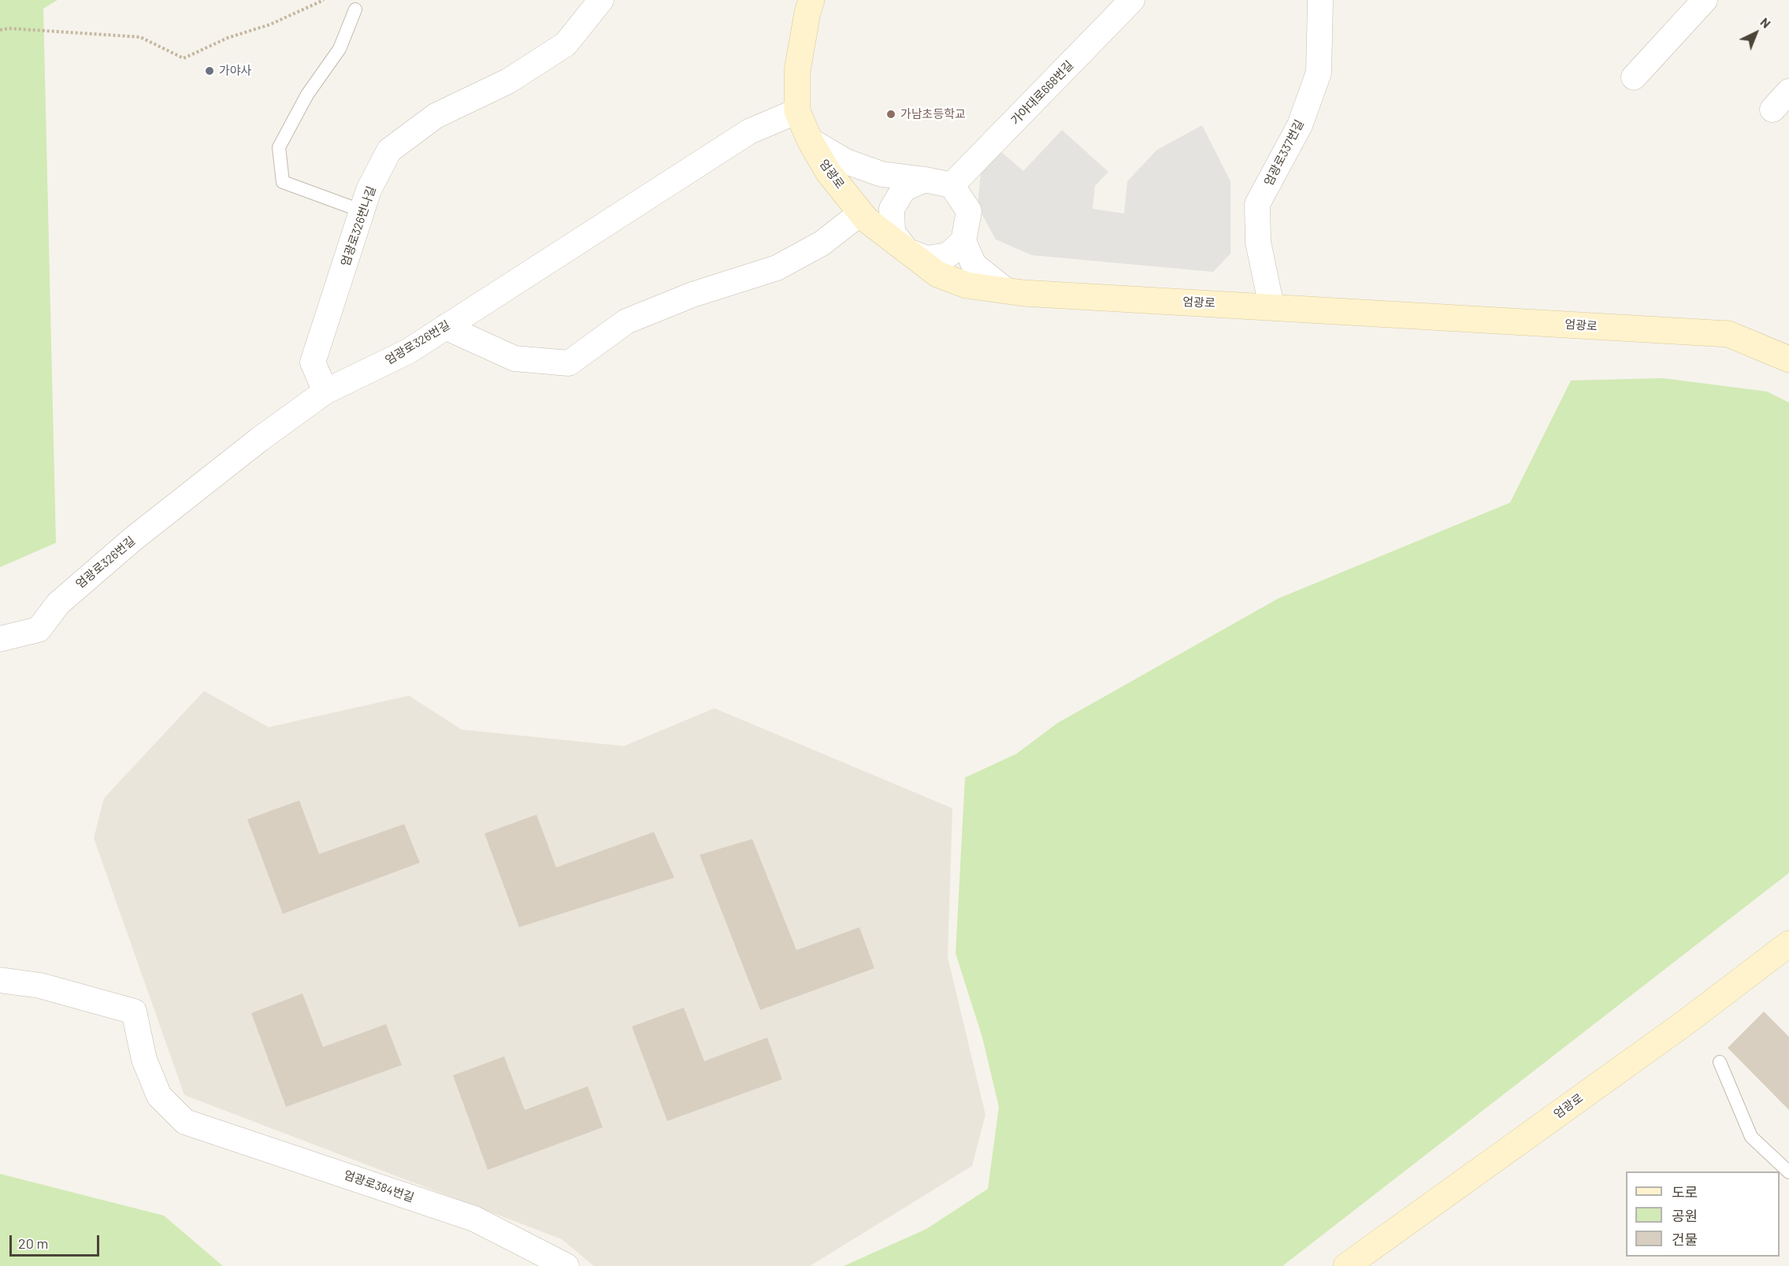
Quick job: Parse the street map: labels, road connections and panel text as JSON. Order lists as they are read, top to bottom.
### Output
{
  "streets": {
    "main road": ["엄광로"],
    "street": [
      "가야대로668번길",
      "엄광로337번길",
      "엄광로326번나길",
      "엄광로326번길",
      "엄광로384번길"
    ]
  },
  "crossings": [
    ["가야대로668번길", "엄광로"],
    ["엄광로337번길", "엄광로"],
    ["엄광로", "엄광로326번길"],
    ["엄광로326번나길", "엄광로326번길"]
  ],
  "places": ["가야사", "가남초등학교"],
  "legend": ["도로", "공원", "건물"],
  "scale_bar": "20 m",
  "north": "top right"
}
